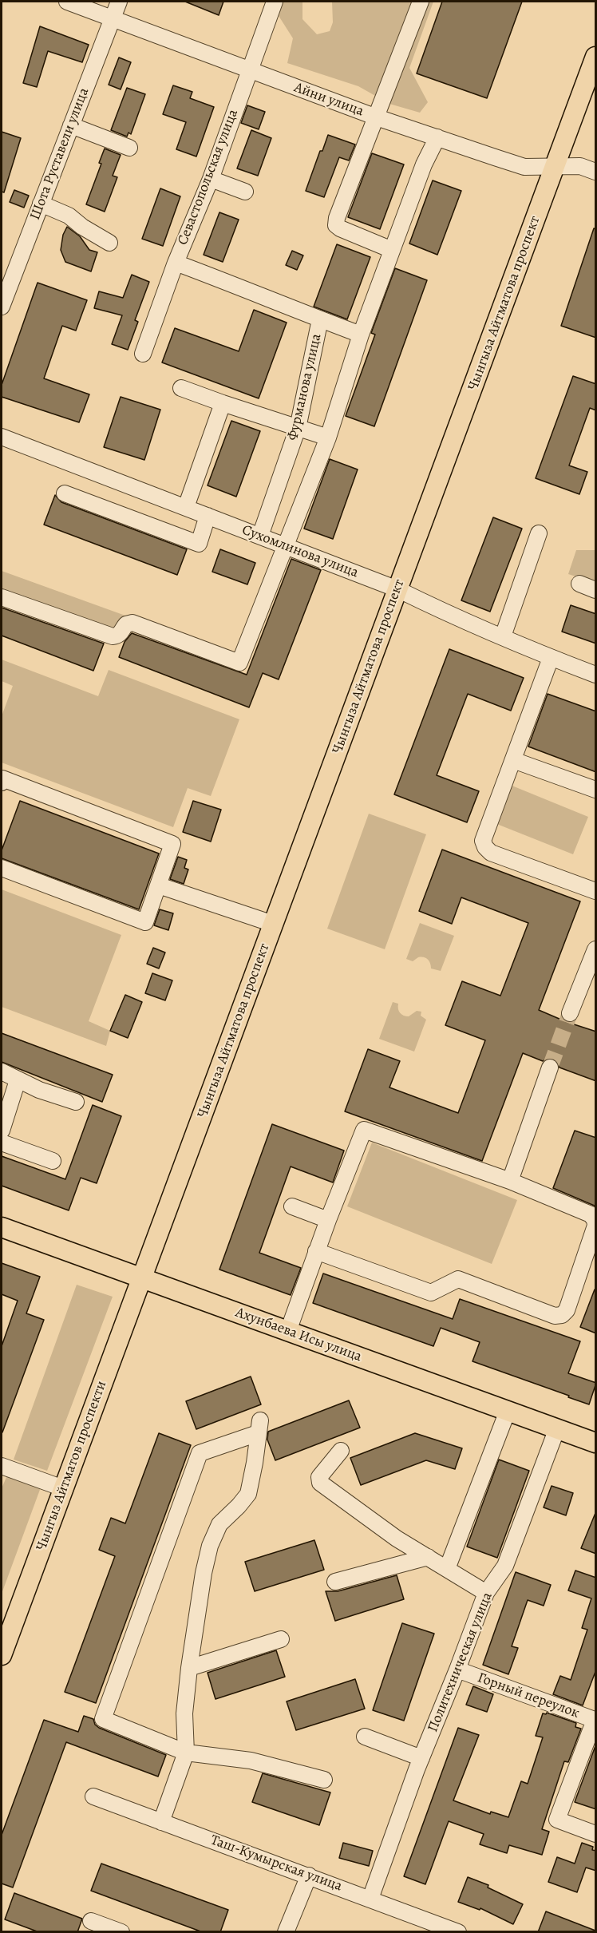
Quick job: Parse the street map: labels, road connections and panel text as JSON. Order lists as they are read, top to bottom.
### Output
{
  "streets": {
    "main road": ["Чынгыза Айтматова проспект", "Ахунбаева Исы улица", "Чынгыз Айтматов проспекти"],
    "street": [
      "Айни улица",
      "Шота Руставели улица",
      "Севастопольская улица",
      "Фурманова улица",
      "Сухомлинова улица",
      "Политехническая улица",
      "Горный переулок",
      "Таш-Кумырская улица"
    ]
  },
  "crossings": [
    ["Айни улица", "Шота Руставели улица"],
    ["Айни улица", "Севастопольская улица"],
    ["Айни улица", "Чынгыза Айтматова проспект"],
    ["Чынгыза Айтматова проспект", "Сухомлинова улица"],
    ["Чынгыза Айтматова проспект", "Ахунбаева Исы улица"],
    ["Чынгыза Айтматова проспект", "Чынгыз Айтматов проспекти"],
    ["Фурманова улица", "Сухомлинова улица"],
    ["Ахунбаева Исы улица", "Чынгыз Айтматов проспекти"],
    ["Ахунбаева Исы улица", "Политехническая улица"],
    ["Политехническая улица", "Горный переулок"],
    ["Политехническая улица", "Таш-Кумырская улица"]
  ]
}
